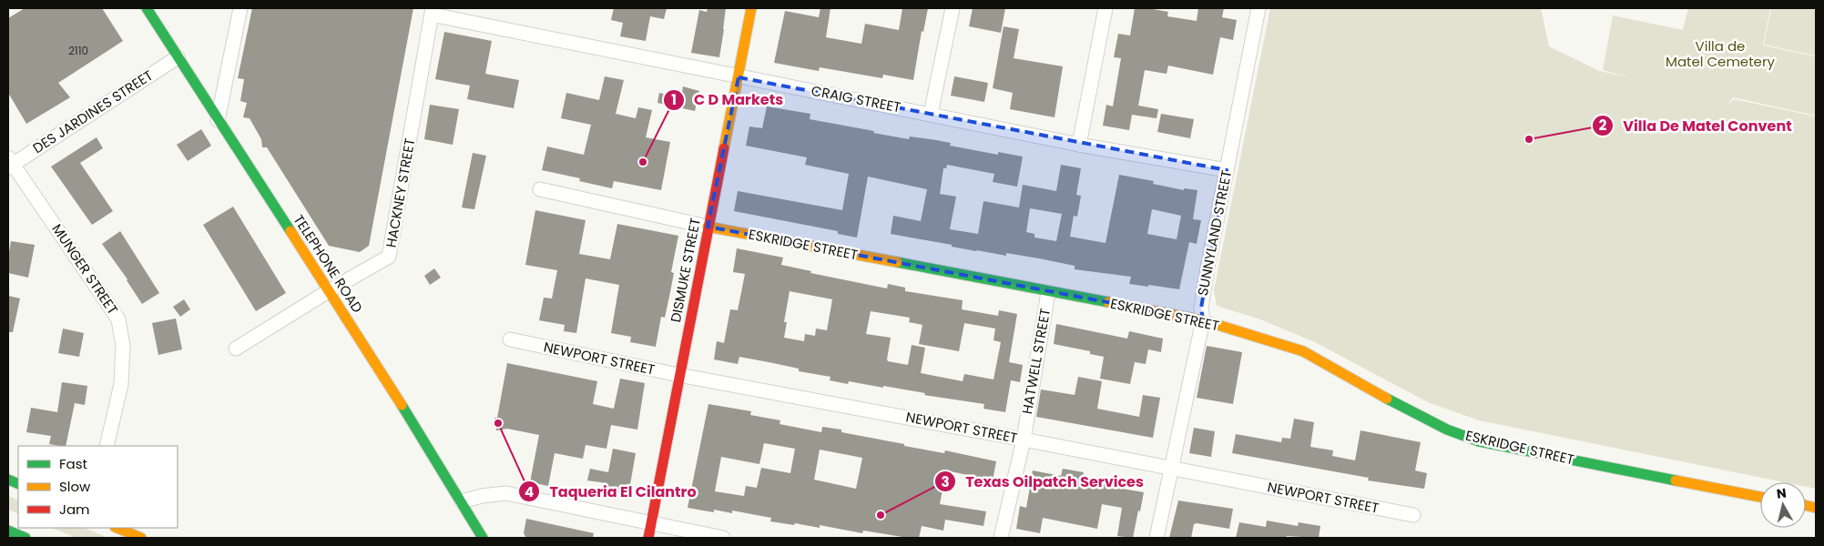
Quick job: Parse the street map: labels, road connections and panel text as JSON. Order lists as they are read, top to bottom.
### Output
{
  "streets": {
    "main road": ["ESKRIDGE STREET", "TELEPHONE ROAD", "DISMUKE STREET"],
    "street": [
      "CRAIG STREET",
      "DES JARDINES STREET",
      "HACKNEY STREET",
      "SUNNYLAND STREET",
      "MUNGER STREET",
      "NEWPORT STREET",
      "HATWELL STREET"
    ]
  },
  "crossings": [
    ["CRAIG STREET", "HACKNEY STREET"],
    ["CRAIG STREET", "SUNNYLAND STREET"],
    ["CRAIG STREET", "DISMUKE STREET"],
    ["DES JARDINES STREET", "TELEPHONE ROAD"],
    ["DES JARDINES STREET", "MUNGER STREET"],
    ["HACKNEY STREET", "TELEPHONE ROAD"],
    ["SUNNYLAND STREET", "ESKRIDGE STREET"],
    ["SUNNYLAND STREET", "NEWPORT STREET"],
    ["ESKRIDGE STREET", "DISMUKE STREET"],
    ["ESKRIDGE STREET", "HATWELL STREET"],
    ["DISMUKE STREET", "NEWPORT STREET"],
    ["NEWPORT STREET", "HATWELL STREET"]
  ],
  "parks": ["Villa de Matel Cemetery"],
  "places": [
    "Villa De Matel Convent",
    "C D Markets",
    "Taqueria El Cilantro",
    "Texas Oilpatch Services"
  ],
  "house_numbers": ["2110"],
  "legend": ["Fast", "Slow", "Jam"],
  "north": "top"
}
